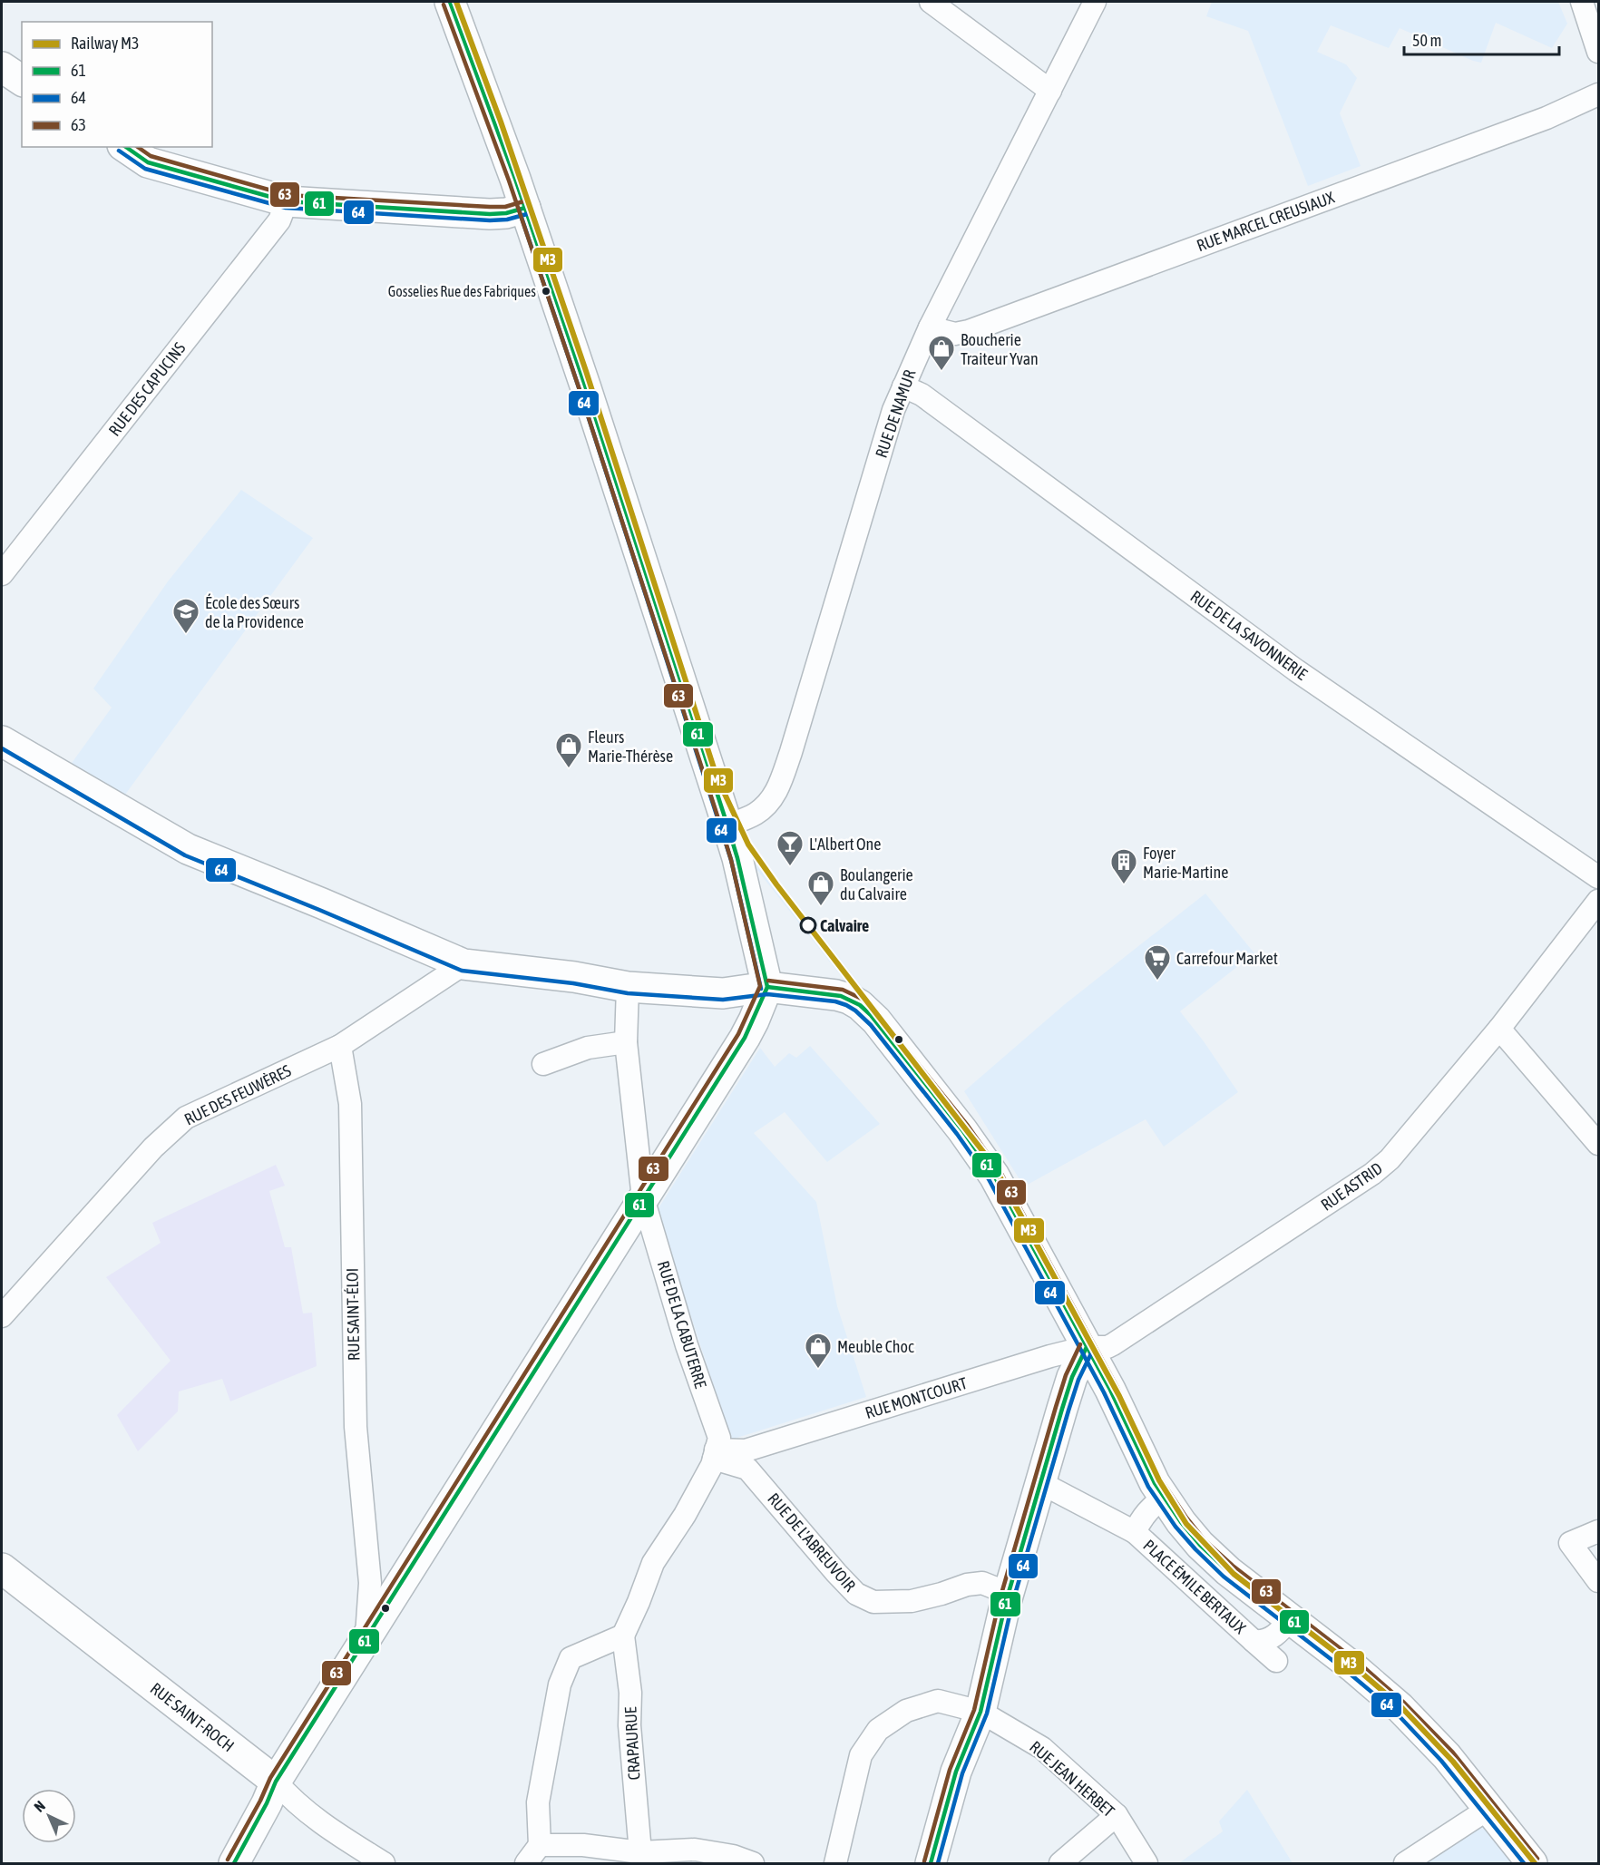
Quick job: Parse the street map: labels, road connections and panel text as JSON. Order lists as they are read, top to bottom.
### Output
{
  "streets": {
    "main road": ["RUE SAINT-ROCH"],
    "street": [
      "RUE MARCEL CREUSIAUX",
      "RUE DES CAPUCINS",
      "RUE DE NAMUR",
      "RUE DE LA SAVONNERIE",
      "RUE DES FEUWÈRES",
      "RUE ASTRID",
      "RUE SAINT-ÉLOI",
      "RUE DE LA CABUTERRE",
      "RUE MONTCOURT",
      "RUE DE L'ABREUVOIR",
      "PLACE ÉMILE BERTAUX",
      "CRAPAURUE",
      "RUE JEAN HERBET"
    ]
  },
  "crossings": [
    ["RUE MARCEL CREUSIAUX", "RUE DE NAMUR"],
    ["RUE DE NAMUR", "RUE DE LA SAVONNERIE"],
    ["RUE DES FEUWÈRES", "RUE SAINT-ÉLOI"],
    ["RUE ASTRID", "RUE MONTCOURT"],
    ["RUE MONTCOURT", "RUE DE L'ABREUVOIR"]
  ],
  "places": {
    "other": ["Gosselies Rue des Fabriques", "Calvaire"],
    "shop": [
      "Boucherie Traiteur Yvan",
      "Fleurs Marie-Thérèse",
      "Boulangerie du Calvaire",
      "Meuble Choc"
    ],
    "school or university": ["École des Sœurs de la Providence"],
    "bar": ["L'Albert One"],
    "building": ["Foyer Marie-Martine"],
    "supermarket": ["Carrefour Market"]
  },
  "lines": [
    "rail line M3",
    "transit line 61",
    "transit line 63",
    "transit line 64"
  ],
  "legend": [
    "Railway M3",
    "61",
    "64",
    "63"
  ],
  "scale_bar": "50 m",
  "north": "top left"
}
